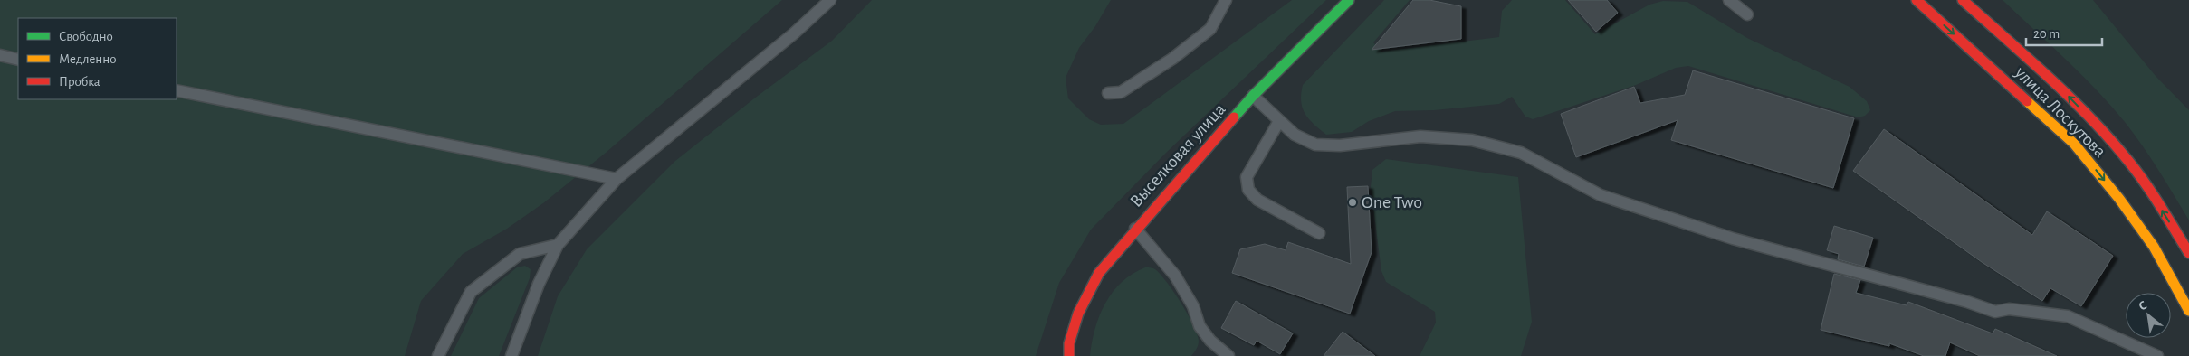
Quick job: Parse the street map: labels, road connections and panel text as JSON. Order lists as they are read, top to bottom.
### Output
{
  "streets": {
    "main road": ["улица Лоскутова", "Выселковая улица"]
  },
  "places": ["One Two"],
  "legend": ["Свободно", "Медленно", "Пробка"],
  "scale_bar": "20 m",
  "north": "top left"
}
